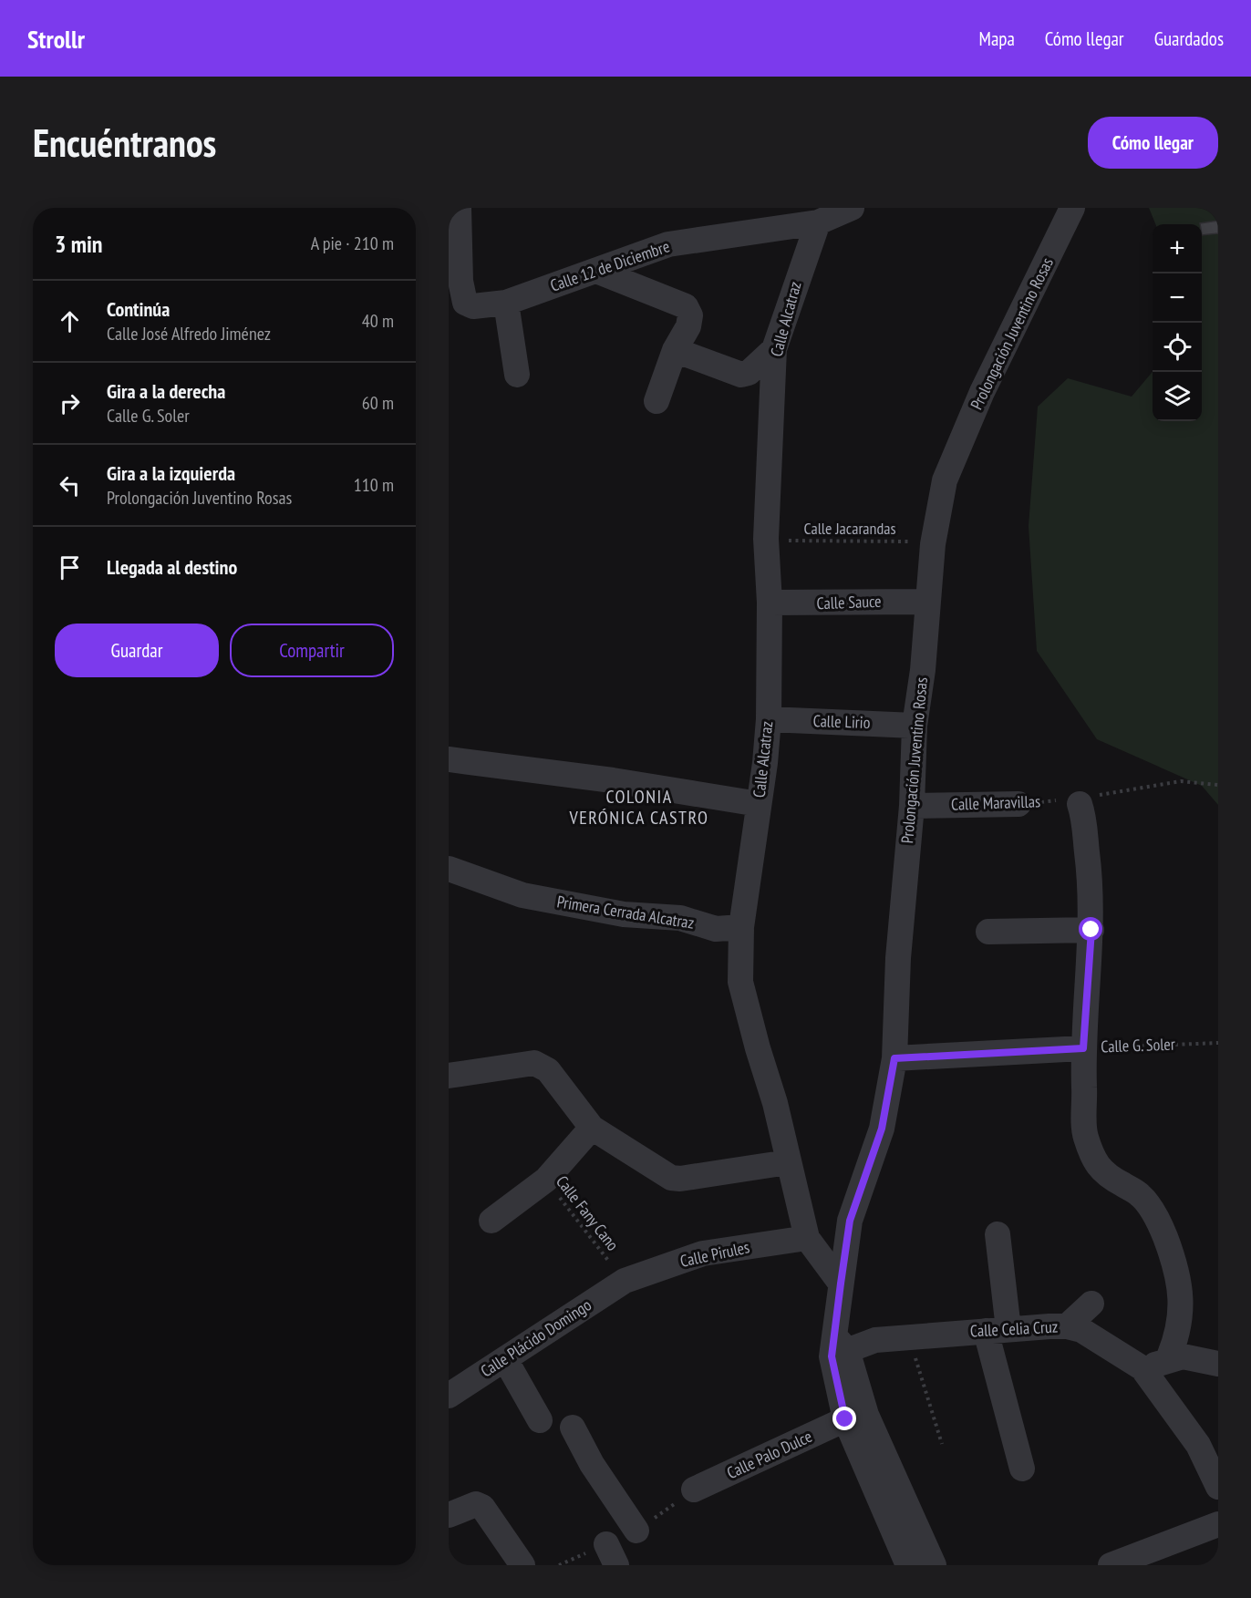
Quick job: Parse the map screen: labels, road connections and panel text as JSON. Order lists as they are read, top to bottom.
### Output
{
  "streets": {
    "street": [
      "Calle 12 de Diciembre",
      "Calle Alcatraz",
      "Prolongación Juventino Rosas",
      "Calle Sauce",
      "Calle Lirio",
      "Calle Maravillas",
      "Primera Cerrada Alcatraz",
      "Calle G. Soler",
      "Calle Pirules",
      "Calle Celia Cruz",
      "Calle Plácido Domingo",
      "Calle Palo Dulce"
    ],
    "path": ["Calle Jacarandas", "Calle Fany Cano"]
  },
  "crossings": [
    ["Calle 12 de Diciembre", "Calle Alcatraz"],
    ["Calle Alcatraz", "Prolongación Juventino Rosas"],
    ["Calle Alcatraz", "Calle Jacarandas"],
    ["Calle Alcatraz", "Calle Sauce"],
    ["Calle Alcatraz", "Calle Lirio"],
    ["Calle Alcatraz", "Primera Cerrada Alcatraz"],
    ["Calle Alcatraz", "Calle Pirules"],
    ["Prolongación Juventino Rosas", "Calle Jacarandas"],
    ["Prolongación Juventino Rosas", "Calle Sauce"],
    ["Prolongación Juventino Rosas", "Calle Lirio"],
    ["Prolongación Juventino Rosas", "Calle Maravillas"],
    ["Prolongación Juventino Rosas", "Calle G. Soler"],
    ["Prolongación Juventino Rosas", "Calle Celia Cruz"],
    ["Prolongación Juventino Rosas", "Calle Palo Dulce"],
    ["Calle Fany Cano", "Calle Pirules"],
    ["Calle Fany Cano", "Calle Plácido Domingo"],
    ["Calle Pirules", "Calle Plácido Domingo"]
  ],
  "districts": ["COLONIA VERÓNICA CASTRO"],
  "page": {
    "header": "Strollr",
    "nav": ["Mapa", "Cómo llegar", "Guardados"],
    "buttons": [
      "Cómo llegar",
      ["Guardar", "Compartir"]
    ],
    "title": "Encuéntranos",
    "heading": ["3 min", "A pie · 210 m"],
    "map_buttons": ["+", "−"],
    "list": [
      ["Continúa", "Calle José Alfredo Jiménez", "40 m"],
      ["Gira a la derecha", "Calle G. Soler", "60 m"],
      ["Gira a la izquierda", "Prolongación Juventino Rosas", "110 m"],
      "Llegada al destino"
    ]
  }
}
